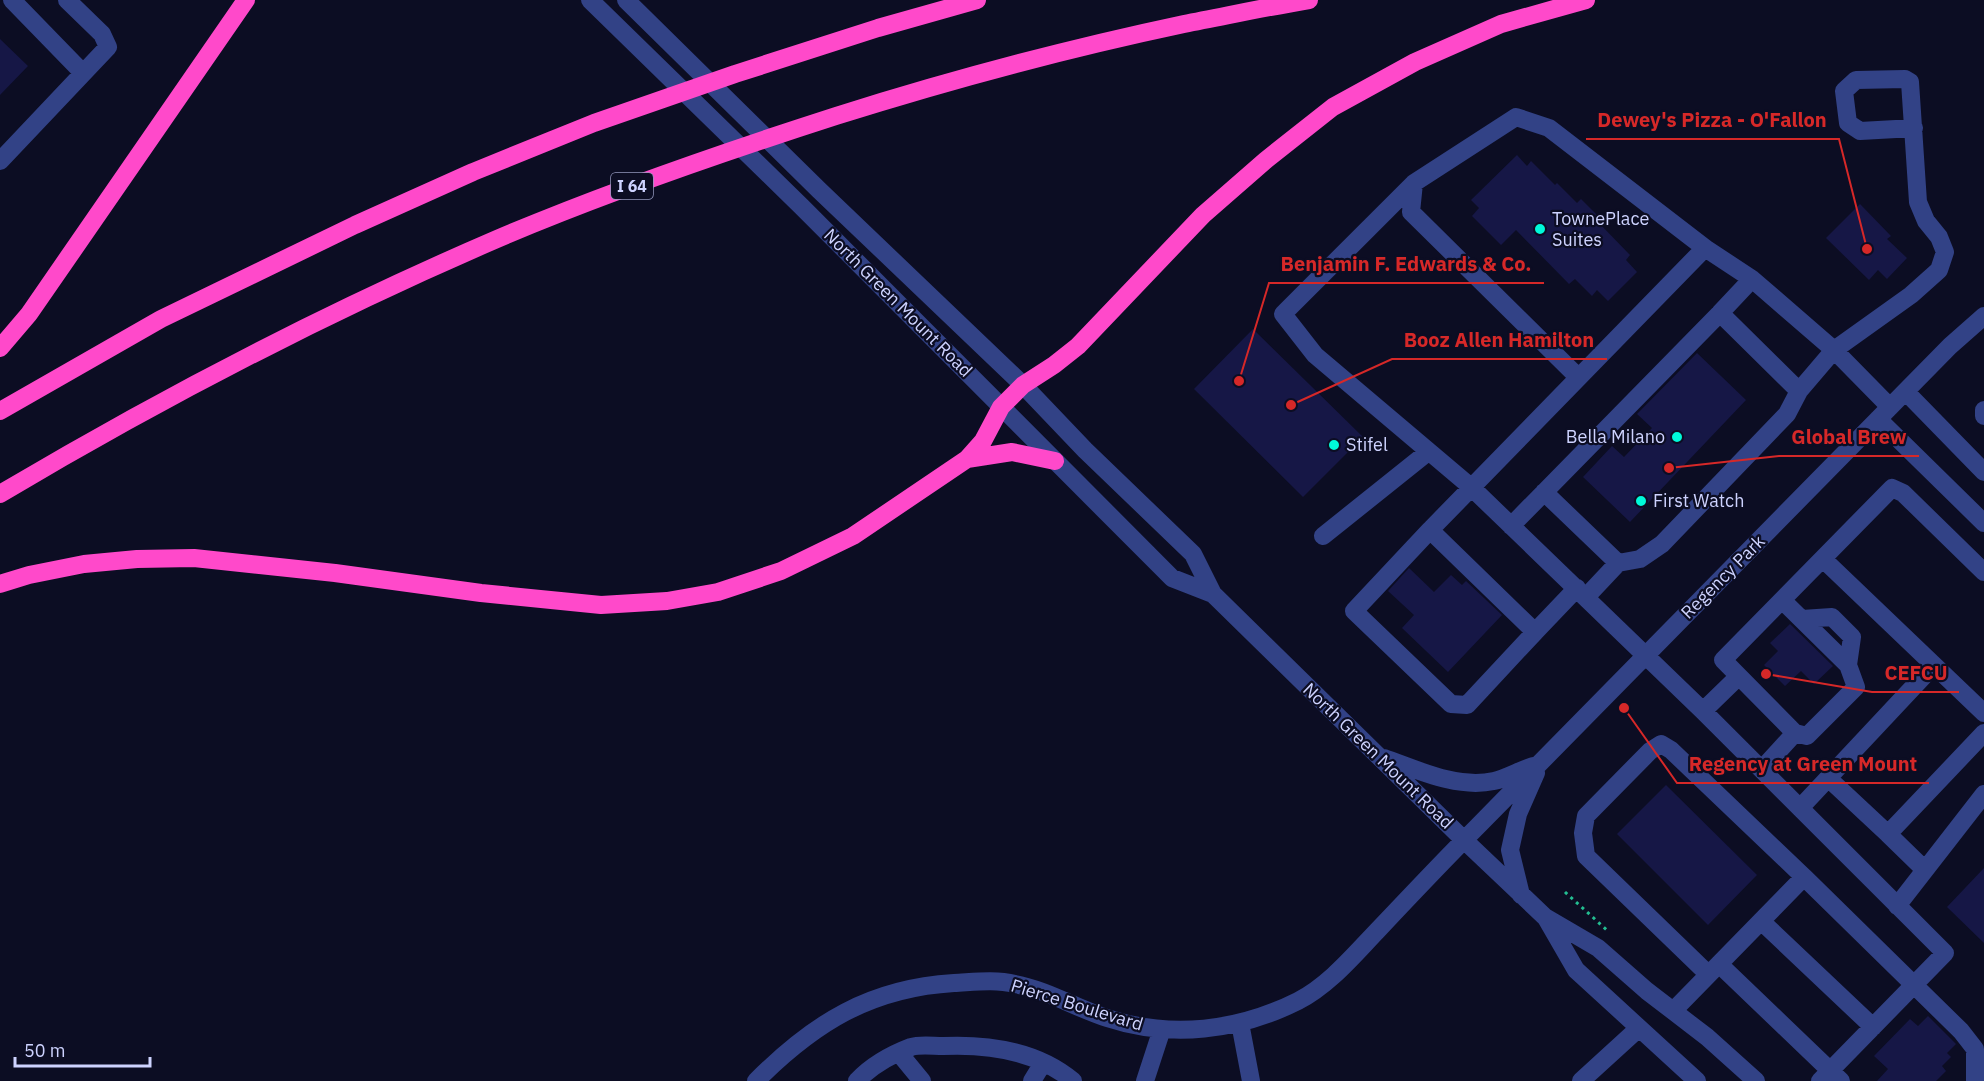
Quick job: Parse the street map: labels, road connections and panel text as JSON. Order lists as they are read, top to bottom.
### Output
{
  "streets": {
    "highway": ["I 64"],
    "street": ["North Green Mount Road", "Regency Park", "Pierce Boulevard"]
  },
  "crossings": [
    ["North Green Mount Road", "Regency Park"],
    ["North Green Mount Road", "Pierce Boulevard"],
    ["Regency Park", "Pierce Boulevard"]
  ],
  "places": [
    "TownePlace Suites",
    "Dewey's Pizza - O'Fallon",
    "Benjamin F. Edwards & Co.",
    "Booz Allen Hamilton",
    "Bella Milano",
    "Stifel",
    "Global Brew",
    "First Watch",
    "CEFCU",
    "Regency at Green Mount"
  ],
  "scale_bar": "50 m"
}
